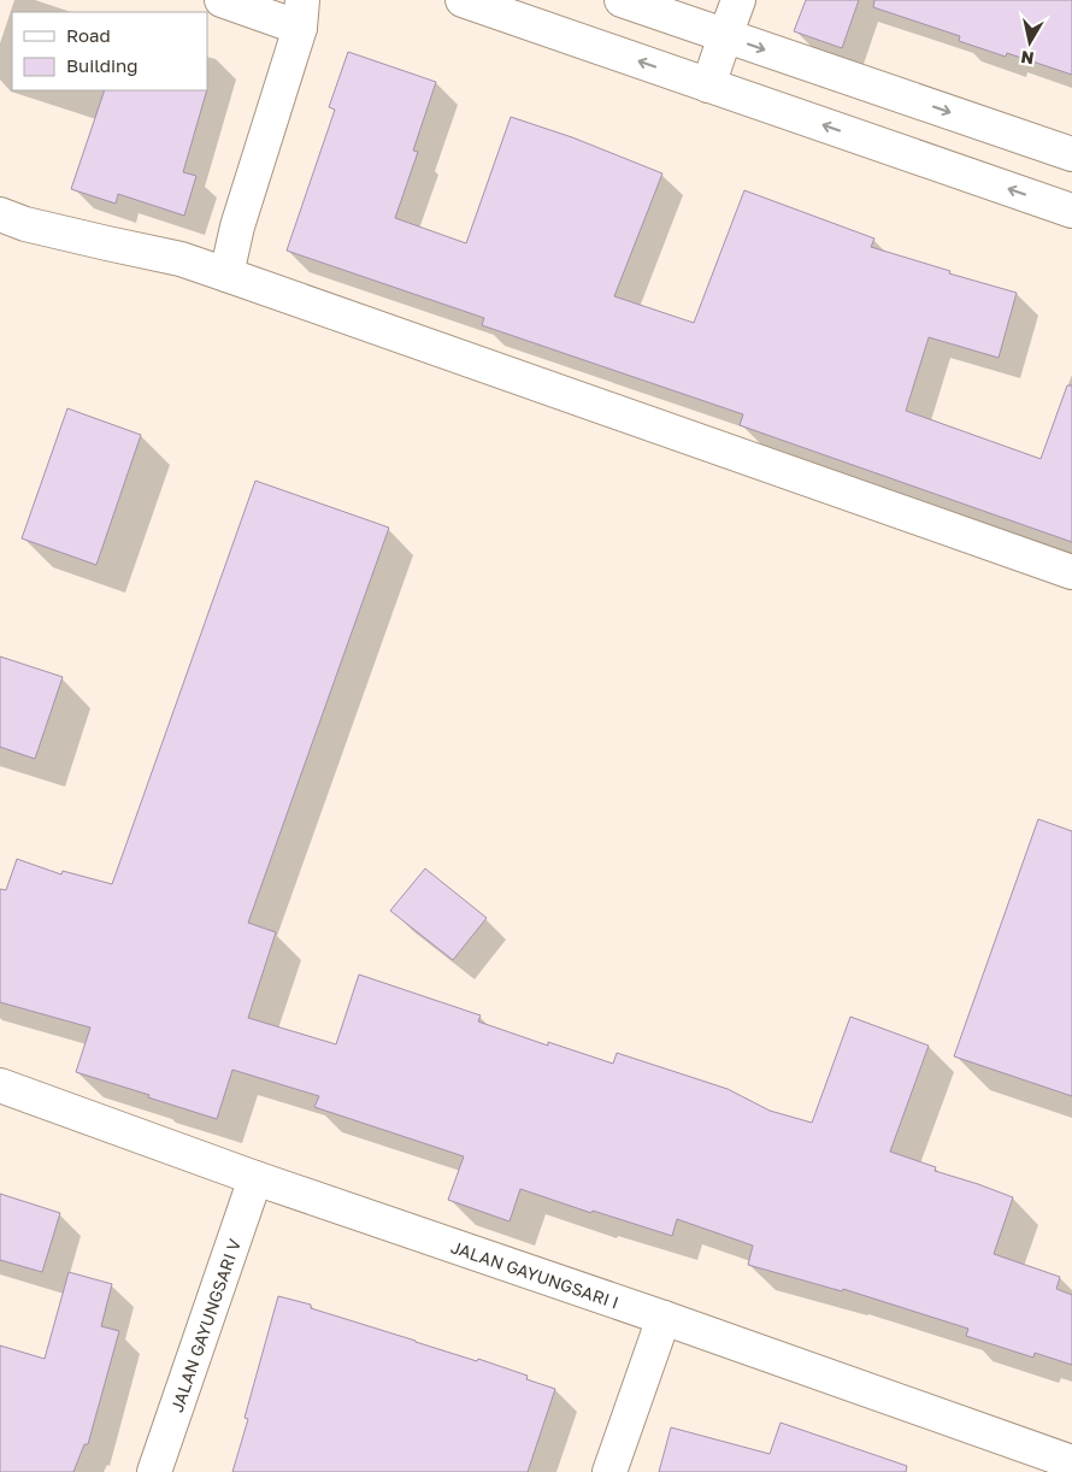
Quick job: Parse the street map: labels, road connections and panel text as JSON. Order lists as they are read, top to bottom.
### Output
{
  "streets": {
    "street": ["JALAN GAYUNGSARI I", "JALAN GAYUNGSARI V"]
  },
  "crossings": [
    ["JALAN GAYUNGSARI I", "JALAN GAYUNGSARI V"]
  ],
  "legend": ["Road", "Building"],
  "north": "bottom"
}
